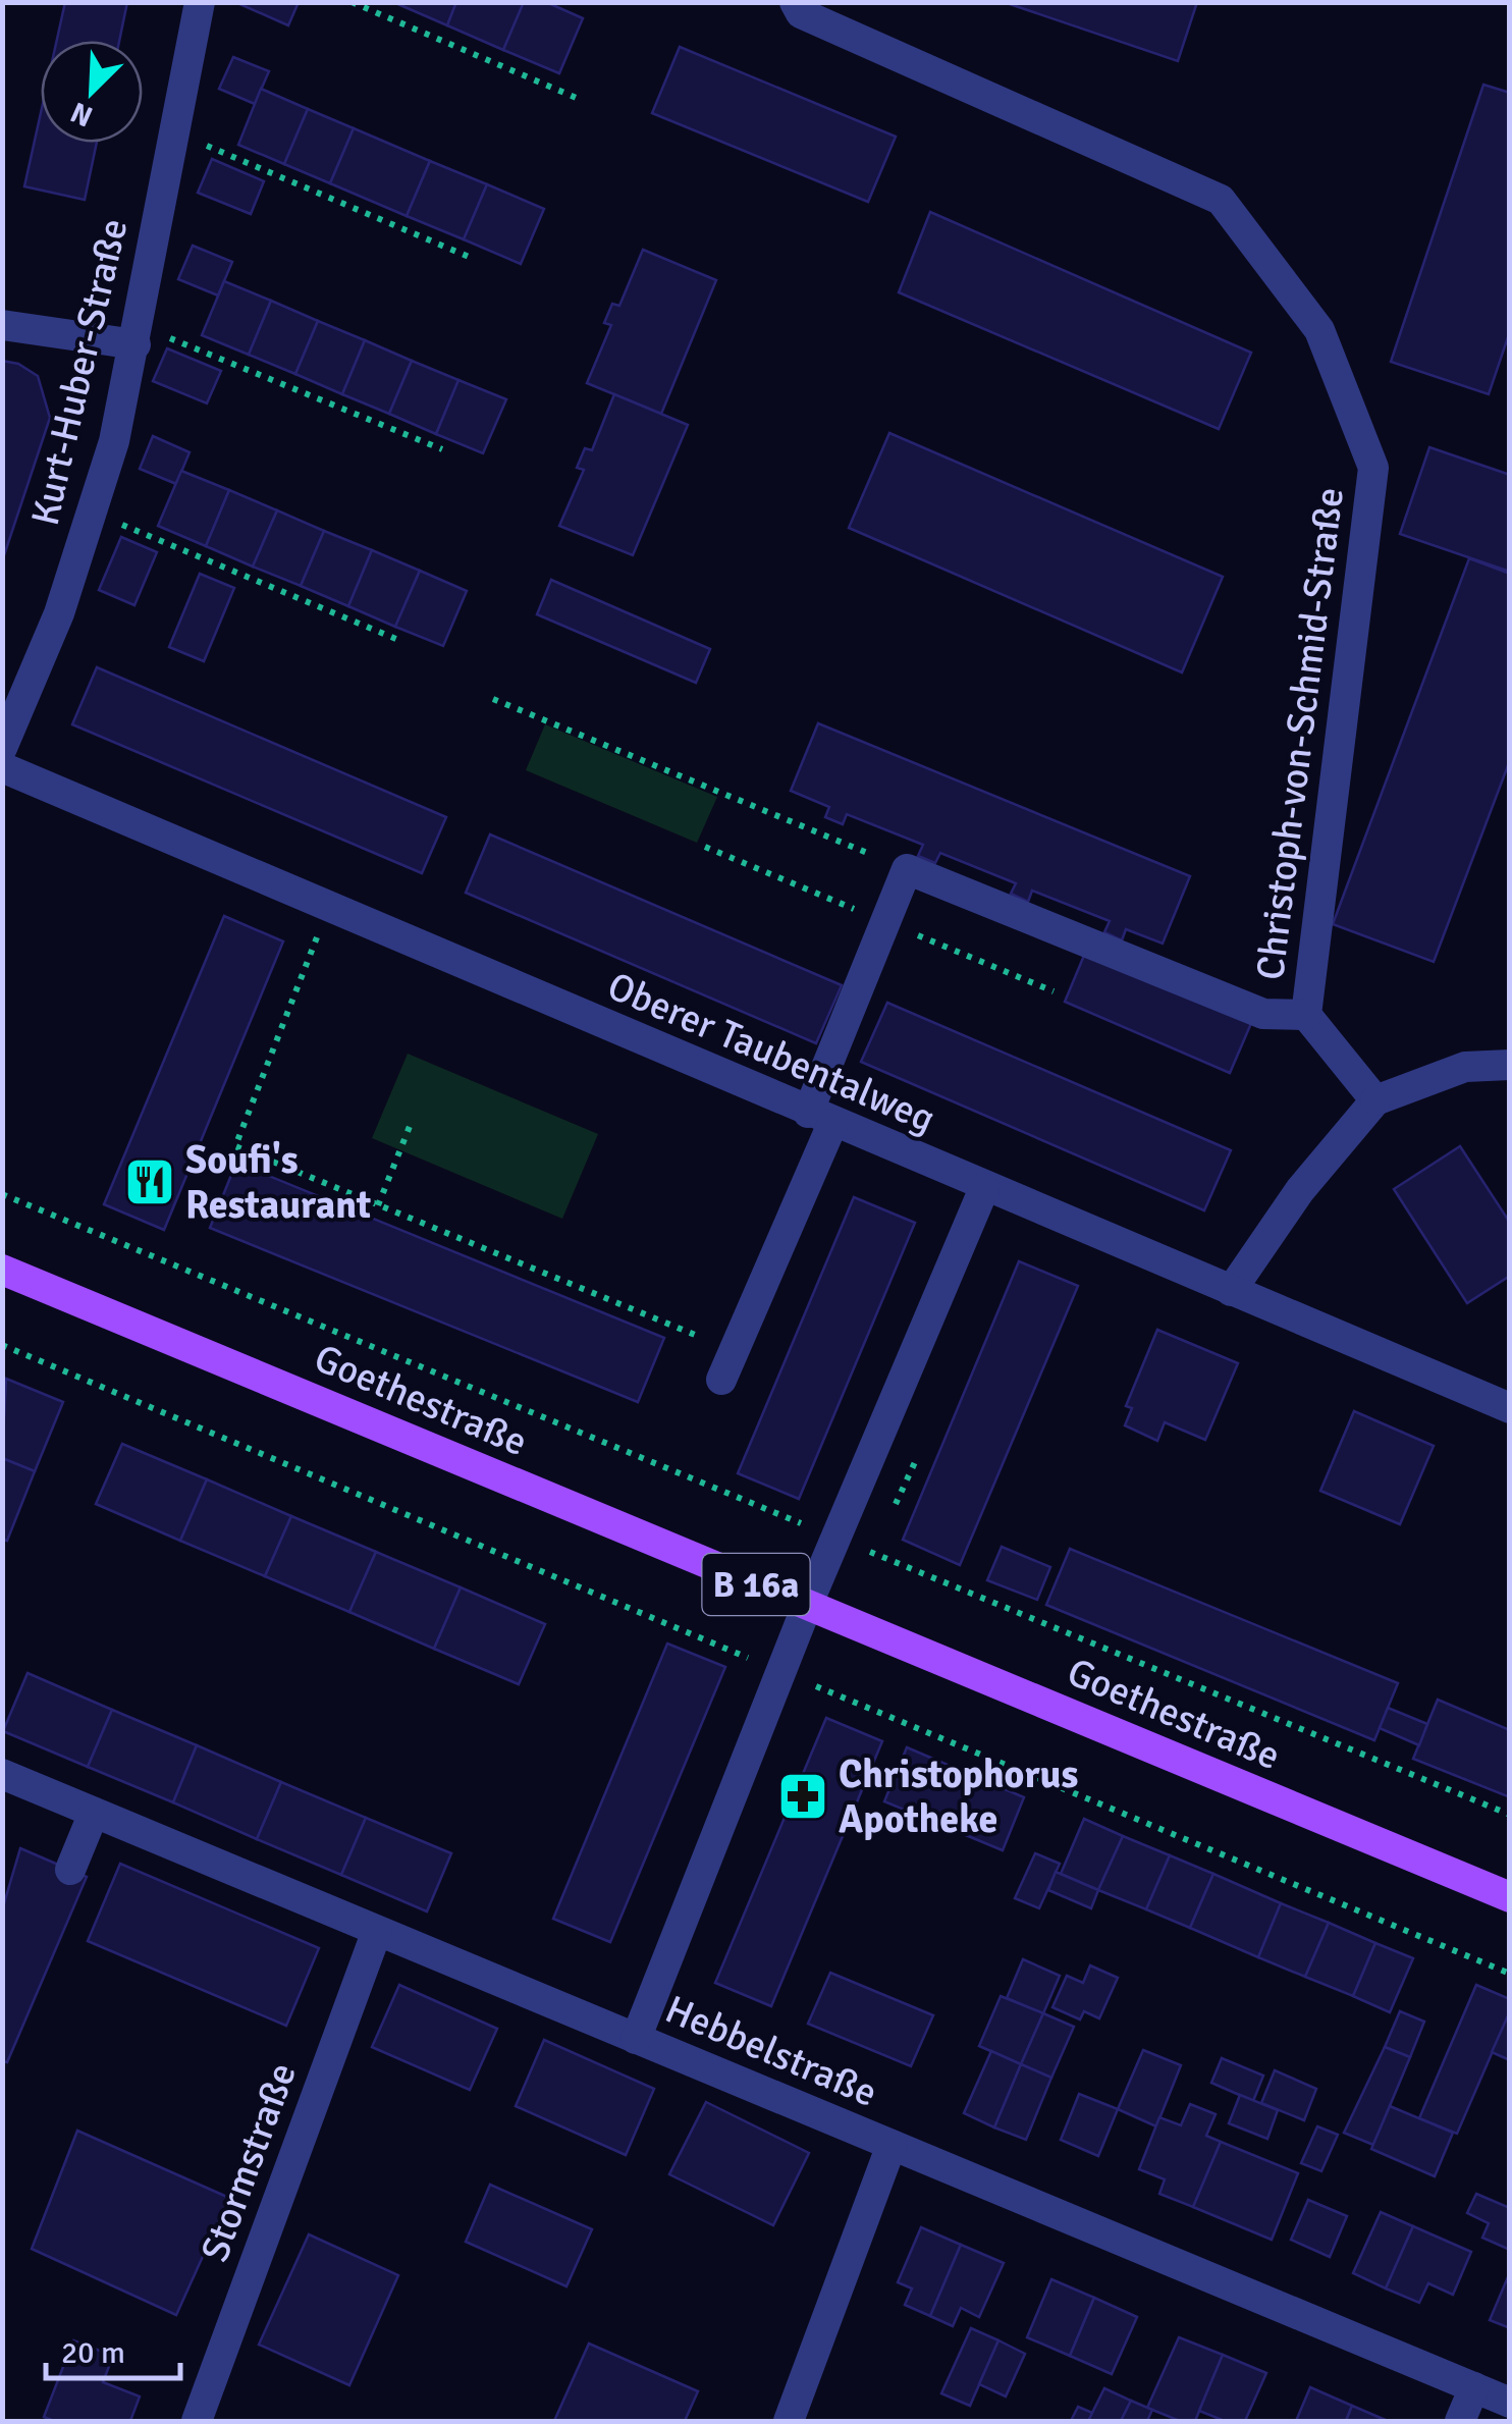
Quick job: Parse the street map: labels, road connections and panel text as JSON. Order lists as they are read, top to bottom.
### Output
{
  "streets": {
    "main road": ["Goethestraße", "B 16a"],
    "street": [
      "Kurt-Huber-Straße",
      "Christoph-von-Schmid-Straße",
      "Oberer Taubentalweg",
      "Hebbelstraße",
      "Stormstraße"
    ]
  },
  "crossings": [
    ["Hebbelstraße", "Stormstraße"]
  ],
  "places": {
    "restaurant": ["Soufi's Restaurant"],
    "pharmacy": ["Christophorus Apotheke"]
  },
  "scale_bar": "20 m",
  "north": "bottom left"
}
